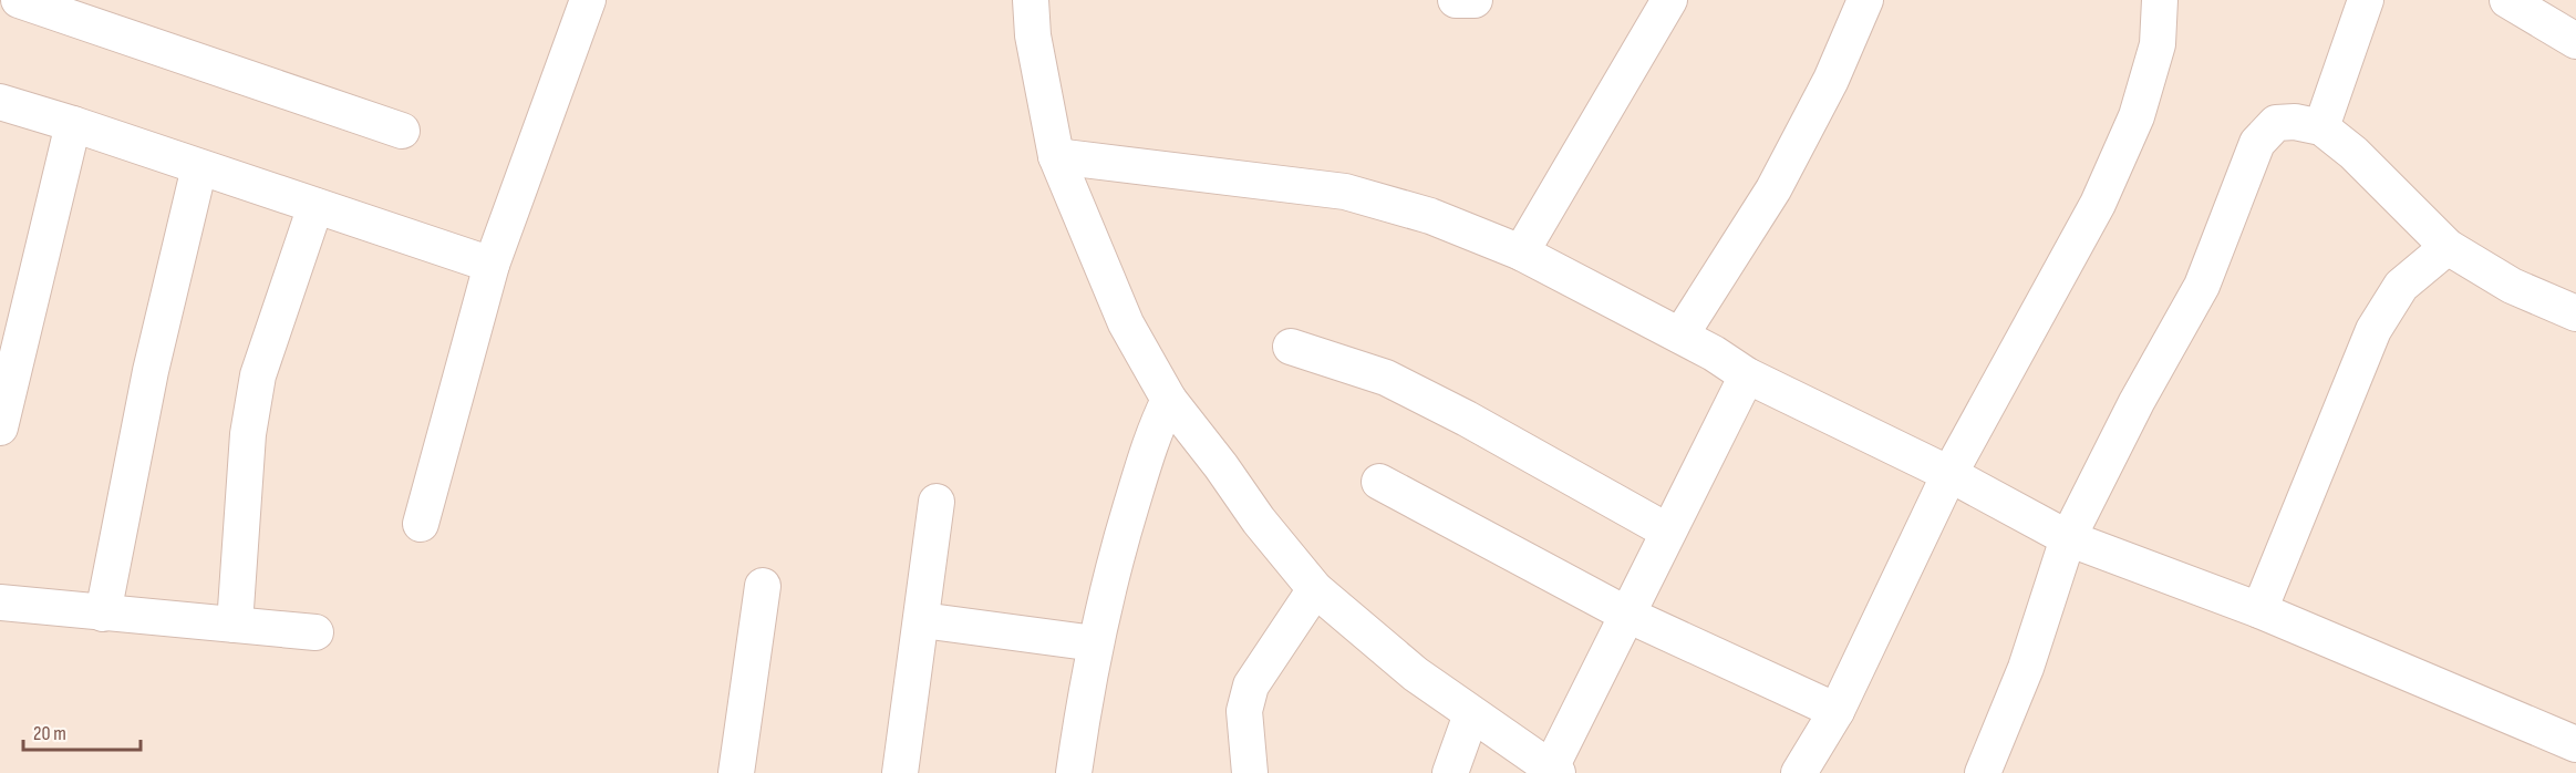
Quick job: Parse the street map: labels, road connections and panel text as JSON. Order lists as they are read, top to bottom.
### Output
{
  "scale_bar": "20 m"
}
